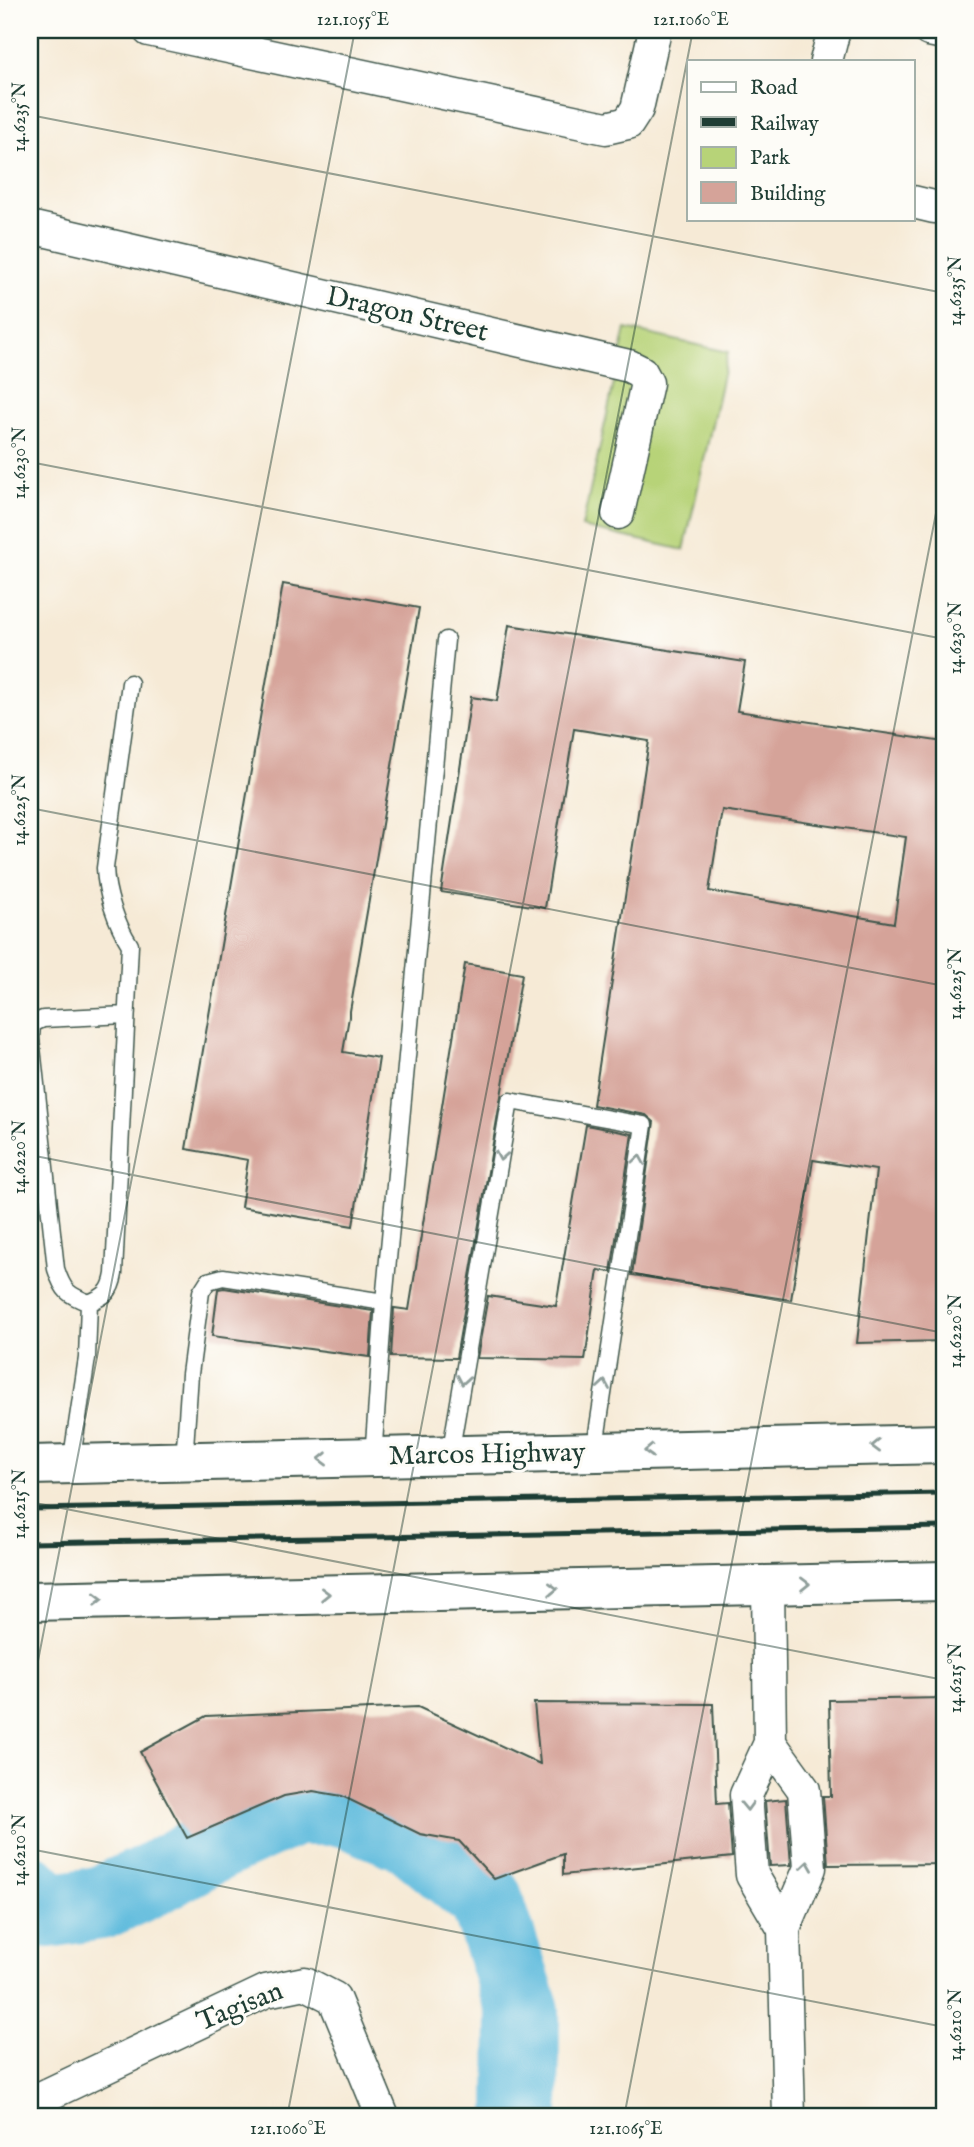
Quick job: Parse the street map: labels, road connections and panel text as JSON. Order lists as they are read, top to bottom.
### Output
{
  "streets": {
    "main road": ["Marcos Highway"],
    "street": ["Dragon Street", "Tagisan"]
  },
  "legend": [
    "Road",
    "Railway",
    "Park",
    "Building"
  ],
  "coordinates": [
    "121.1055°E",
    "121.1060°E",
    "14.6235°N",
    "14.6230°N",
    "14.6225°N",
    "14.6220°N",
    "14.6215°N",
    "14.6210°N",
    "121.1065°E"
  ]
}
